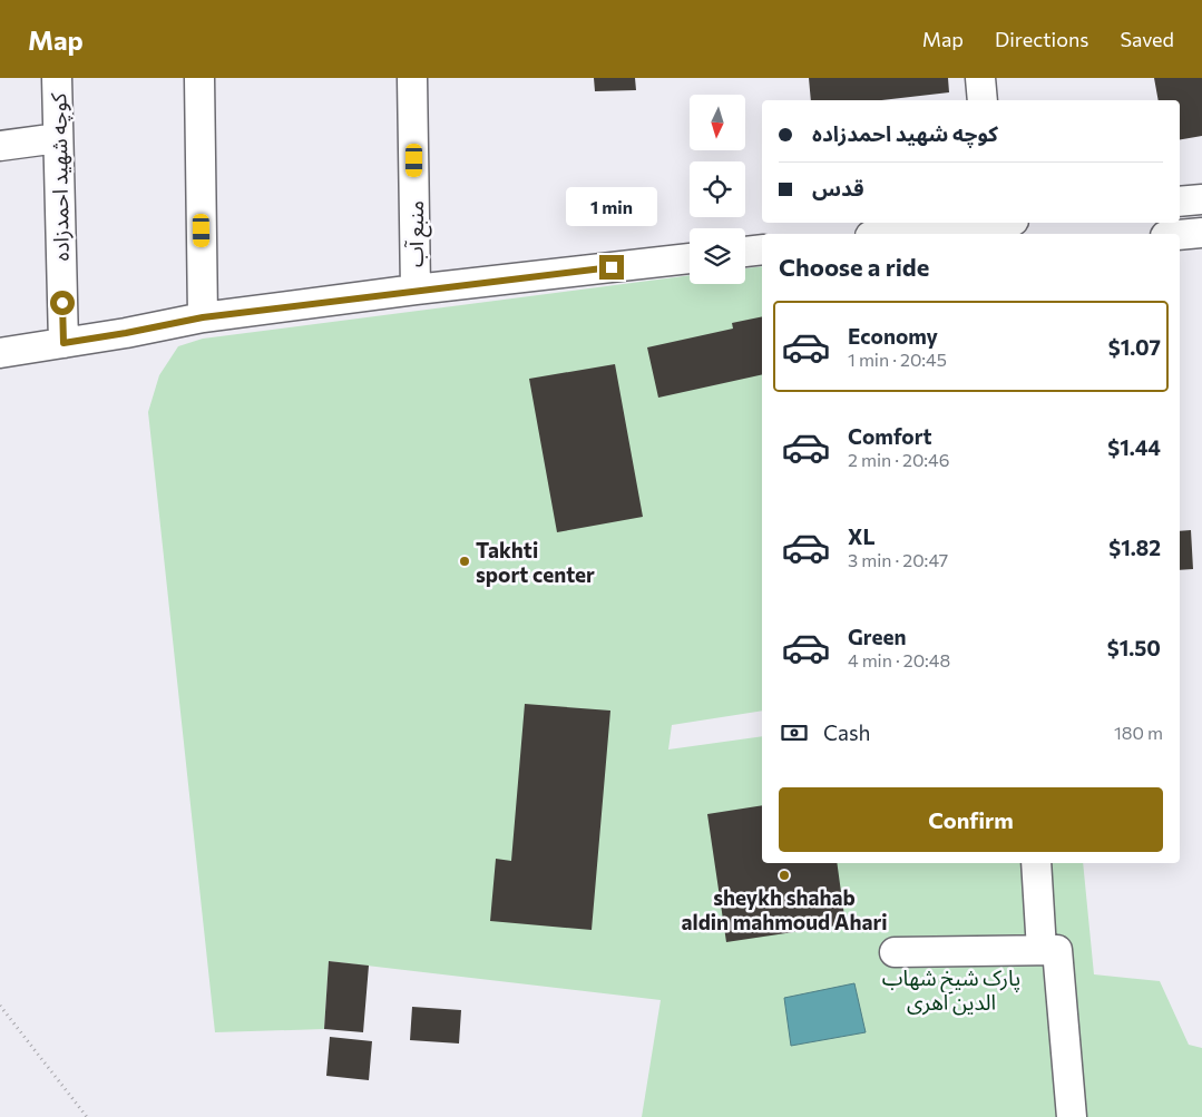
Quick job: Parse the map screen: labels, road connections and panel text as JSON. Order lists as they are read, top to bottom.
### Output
{
  "streets": {
    "street": ["کوچه شهید احمدزاده", "منبع آب"]
  },
  "parks": ["پارک شیخ شهاب الدین اهری"],
  "places": ["Takhti sport center", "sheykh shahab aldin mahmoud Ahari"],
  "north": "bottom",
  "page": {
    "header": "Map",
    "nav": ["Map", "Directions", "Saved"],
    "banner": ["کوچه شهید احمدزاده", "قدس"],
    "bubble": "1 min",
    "heading": "Choose a ride",
    "list": [
      {
        "name": "Economy",
        "note": "1 min · 20:45",
        "value": "$1.07"
      },
      {
        "name": "Comfort",
        "note": "2 min · 20:46",
        "value": "$1.44"
      },
      {
        "name": "XL",
        "note": "3 min · 20:47",
        "value": "$1.82"
      },
      {
        "name": "Green",
        "note": "4 min · 20:48",
        "value": "$1.50"
      }
    ],
    "pay": ["Cash", "180 m"],
    "buttons": "Confirm"
  }
}
